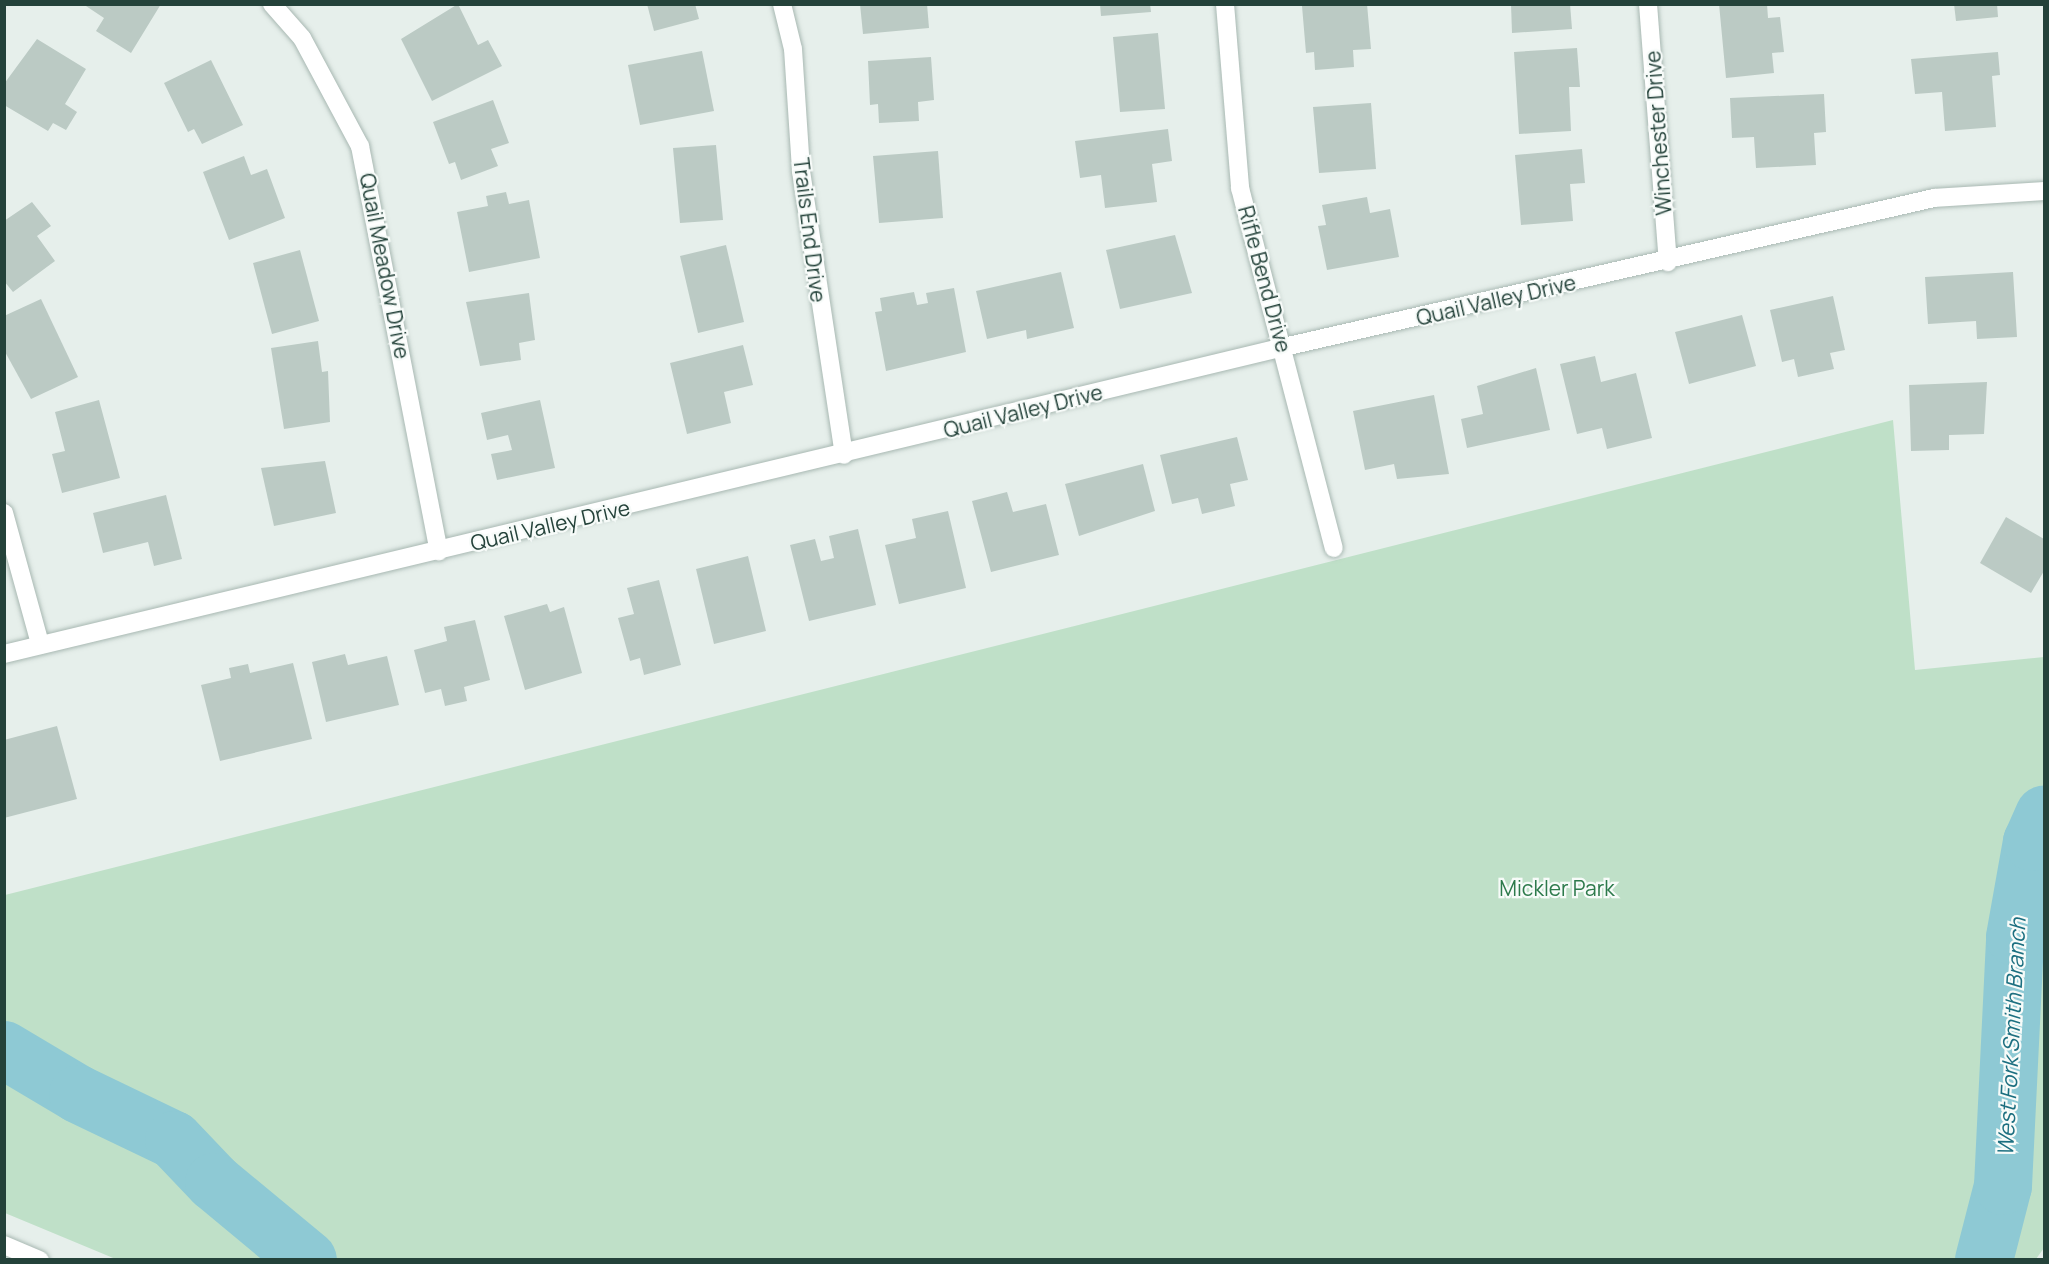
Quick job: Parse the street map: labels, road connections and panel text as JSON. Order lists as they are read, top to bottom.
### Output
{
  "streets": {
    "street": [
      "Winchester Drive",
      "Trails End Drive",
      "Quail Meadow Drive",
      "Rifle Bend Drive",
      "Quail Valley Drive"
    ]
  },
  "crossings": [
    ["Winchester Drive", "Quail Valley Drive"],
    ["Trails End Drive", "Quail Valley Drive"],
    ["Quail Meadow Drive", "Quail Valley Drive"],
    ["Rifle Bend Drive", "Quail Valley Drive"]
  ],
  "water": ["West Fork Smith Branch"],
  "parks": ["Mickler Park"]
}
